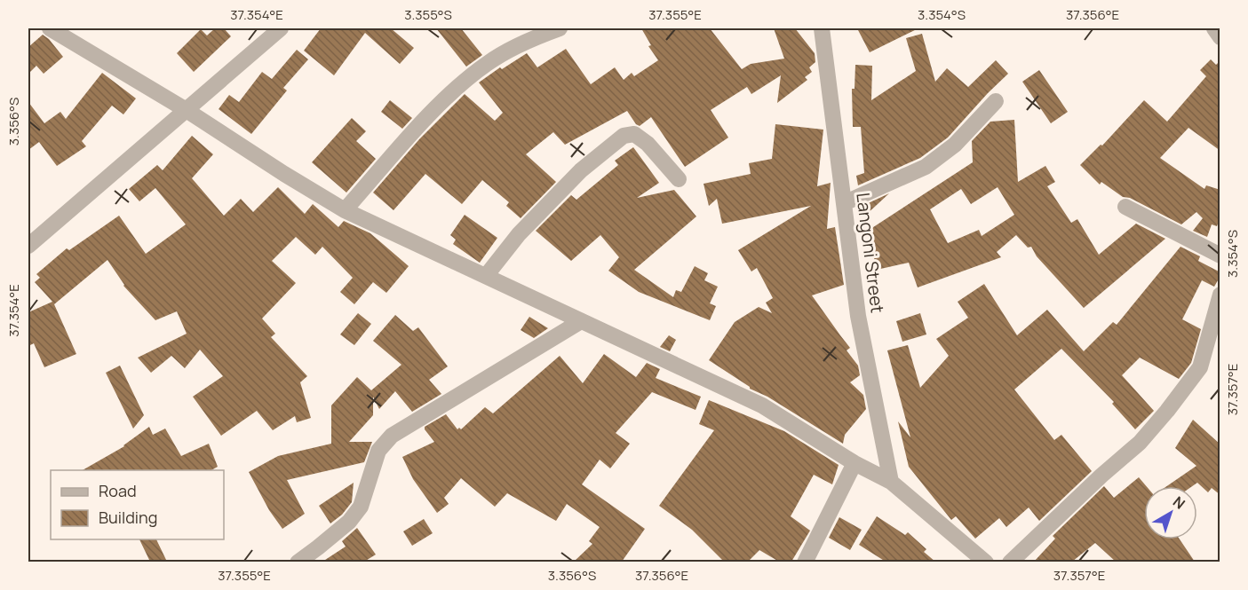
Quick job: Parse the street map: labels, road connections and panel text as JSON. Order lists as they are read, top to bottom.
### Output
{
  "streets": {
    "street": ["Langoni Street"]
  },
  "legend": ["Road", "Building"],
  "north": "top right",
  "coordinates": [
    "37.354°E",
    "3.355°S",
    "37.355°E",
    "3.354°S",
    "37.356°E",
    "3.356°S",
    "37.357°E"
  ]
}
